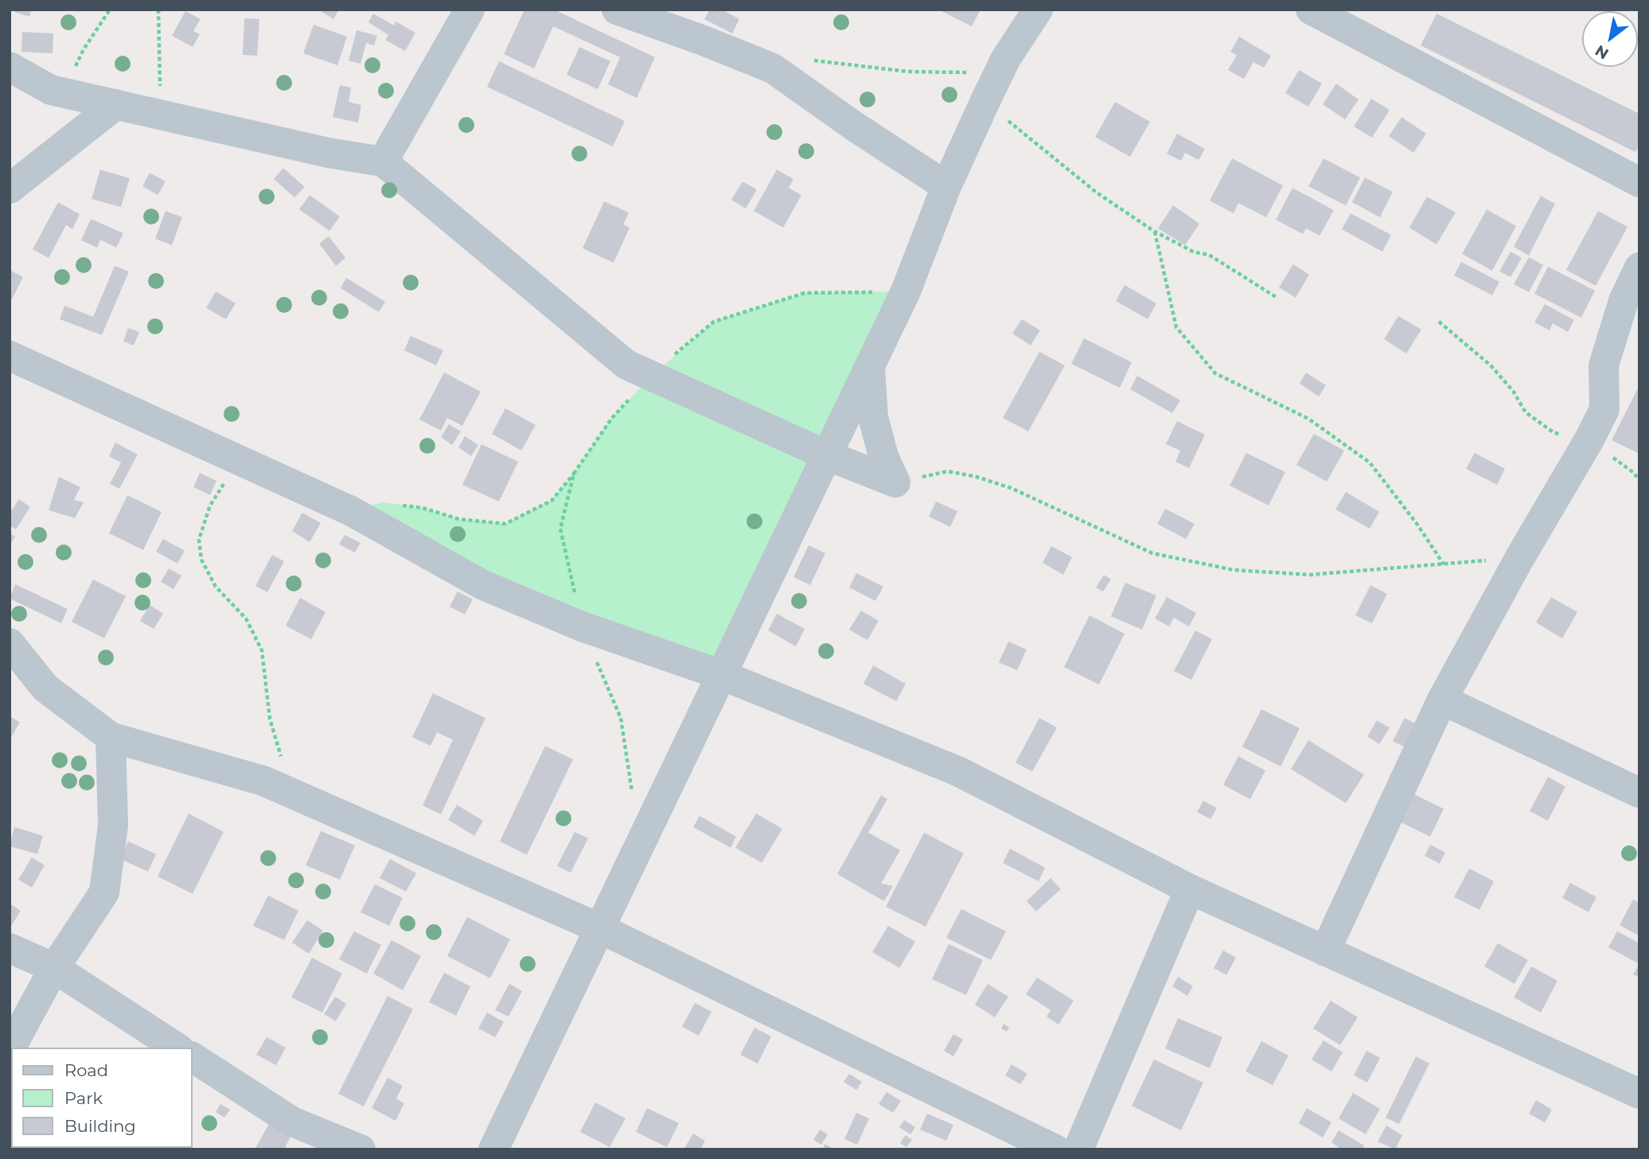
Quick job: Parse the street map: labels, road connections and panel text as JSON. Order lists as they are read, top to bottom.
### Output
{
  "legend": ["Road", "Park", "Building"],
  "north": "bottom left"
}
